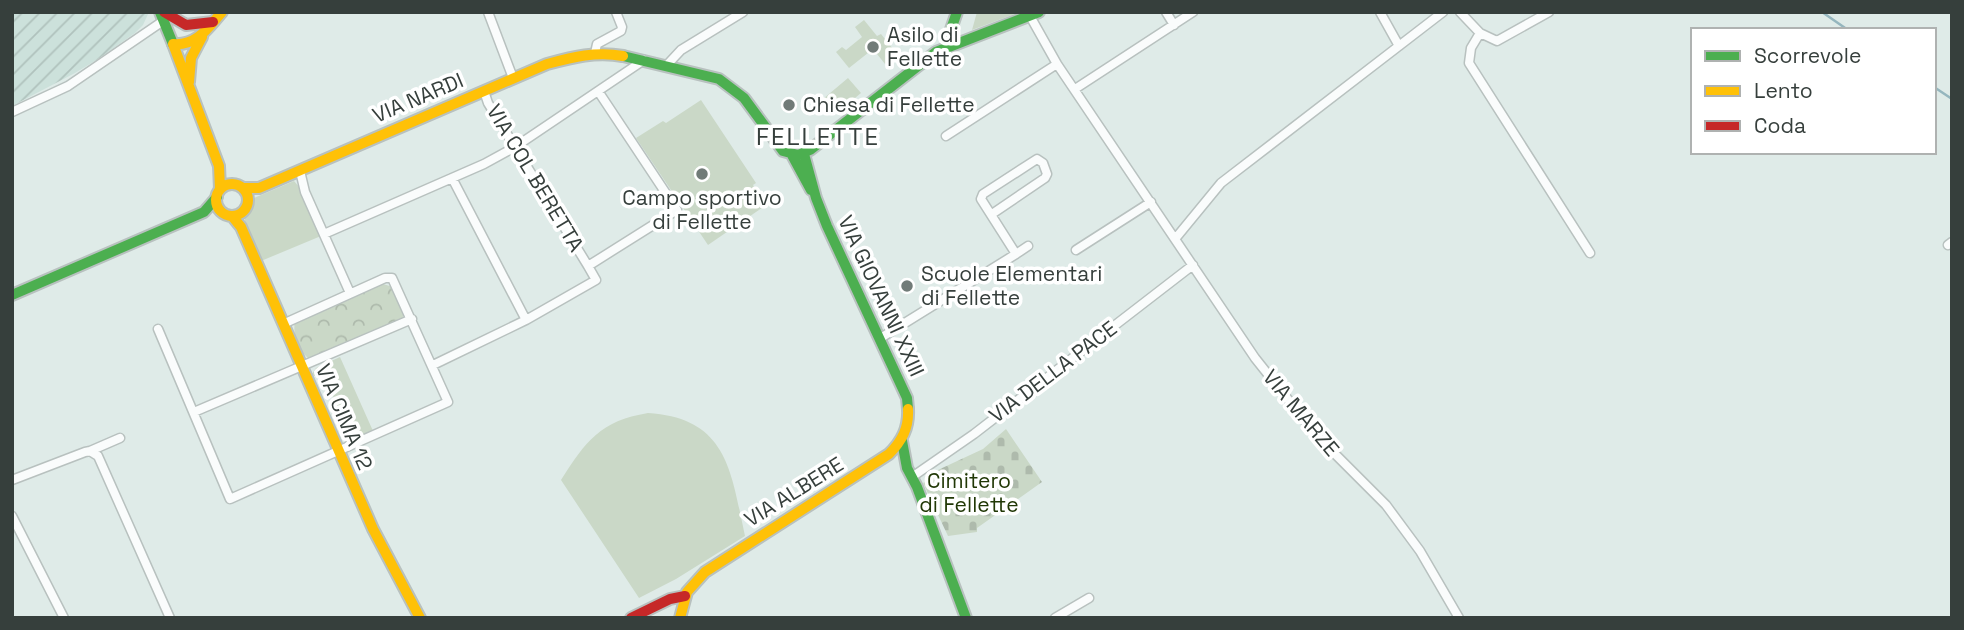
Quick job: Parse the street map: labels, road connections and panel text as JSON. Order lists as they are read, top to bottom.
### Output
{
  "streets": {
    "main road": [
      "VIA NARDI",
      "VIA GIOVANNI XXIII",
      "VIA CIMA 12",
      "VIA ALBERE"
    ],
    "street": ["VIA COL BERETTA", "VIA DELLA PACE", "VIA MARZE"]
  },
  "crossings": [
    ["VIA NARDI", "VIA COL BERETTA"],
    ["VIA NARDI", "VIA GIOVANNI XXIII"],
    ["VIA GIOVANNI XXIII", "VIA ALBERE"],
    ["VIA DELLA PACE", "VIA MARZE"]
  ],
  "districts": ["FELLETTE"],
  "parks": ["Cimitero di Fellette"],
  "places": [
    "Asilo di Fellette",
    "Chiesa di Fellette",
    "Campo sportivo di Fellette",
    "Scuole Elementari di Fellette"
  ],
  "legend": ["Scorrevole", "Lento", "Coda"]
}
